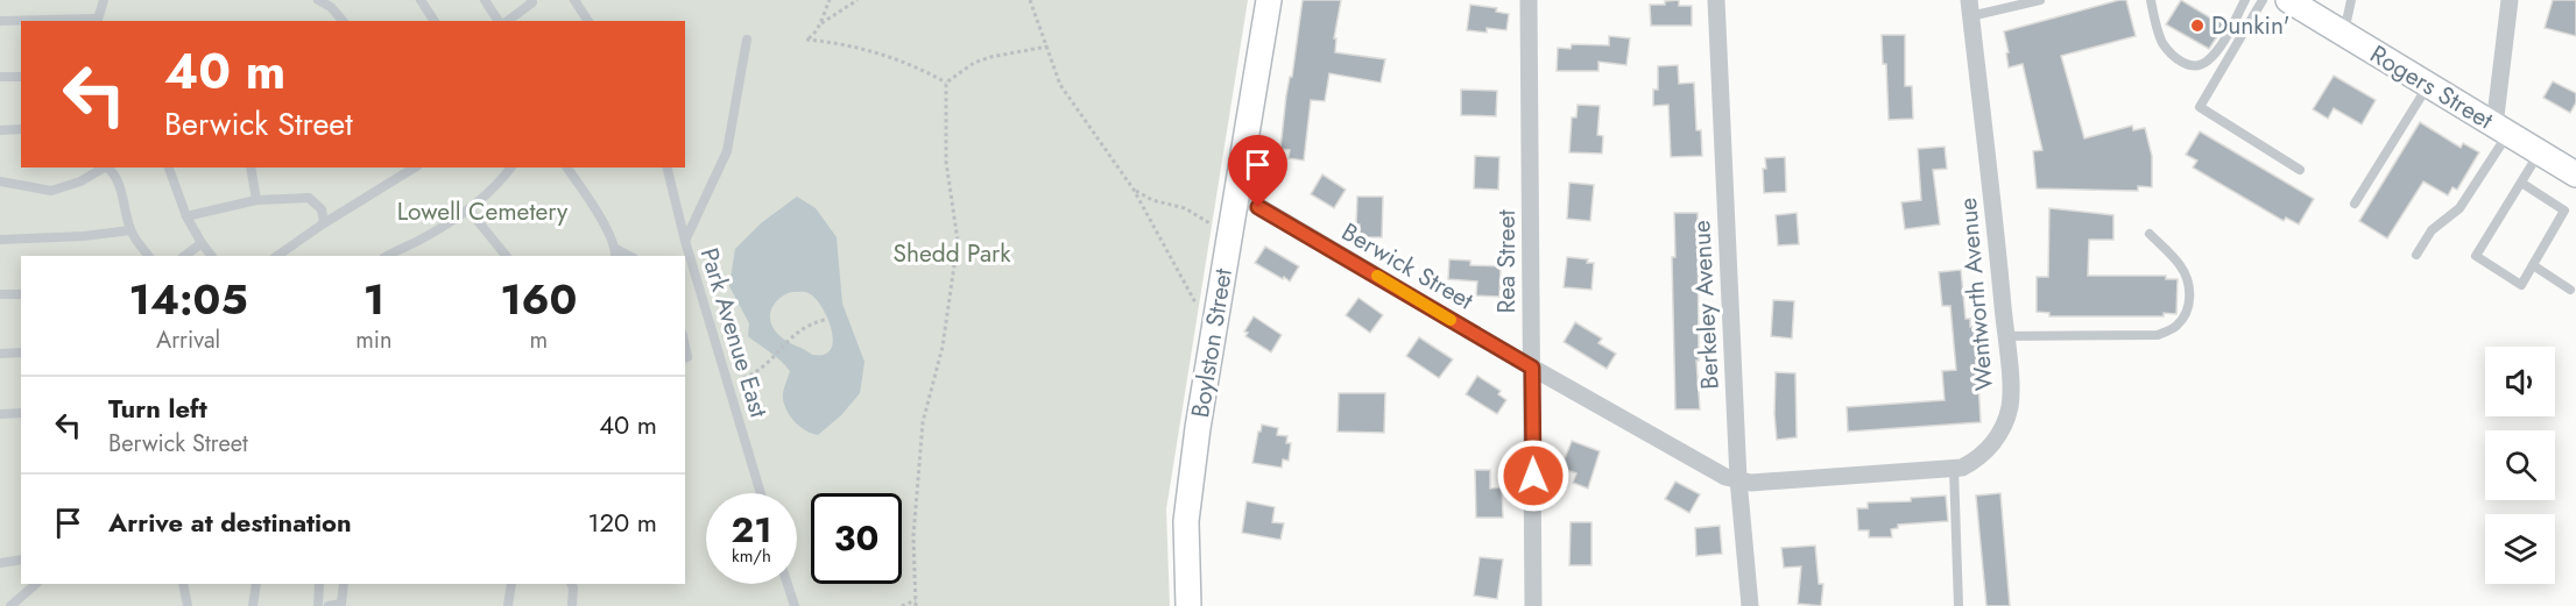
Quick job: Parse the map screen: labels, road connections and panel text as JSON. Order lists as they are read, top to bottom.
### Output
{
  "streets": {
    "main road": ["Rogers Street", "Boylston Street"],
    "street": [
      "Rea Street",
      "Berwick Street",
      "Wentworth Avenue",
      "Berkeley Avenue"
    ],
    "lane": ["Park Avenue East"]
  },
  "crossings": [
    ["Rea Street", "Berwick Street"],
    ["Berwick Street", "Wentworth Avenue"],
    ["Berwick Street", "Berkeley Avenue"],
    ["Berwick Street", "Boylston Street"],
    ["Wentworth Avenue", "Berkeley Avenue"]
  ],
  "parks": ["Lowell Cemetery", "Shedd Park"],
  "places": ["Dunkin'"],
  "page": {
    "turn": ["40 m", "Berwick Street"],
    "eta": [
      "14:05",
      "Arrival",
      "1",
      "min",
      "160",
      "m"
    ],
    "list": [
      {
        "name": "Turn left",
        "note": "Berwick Street",
        "value": "40 m"
      },
      {
        "name": "Arrive at destination",
        "value": "120 m"
      }
    ],
    "speed": "21 km/h",
    "limit": "30"
  }
}
